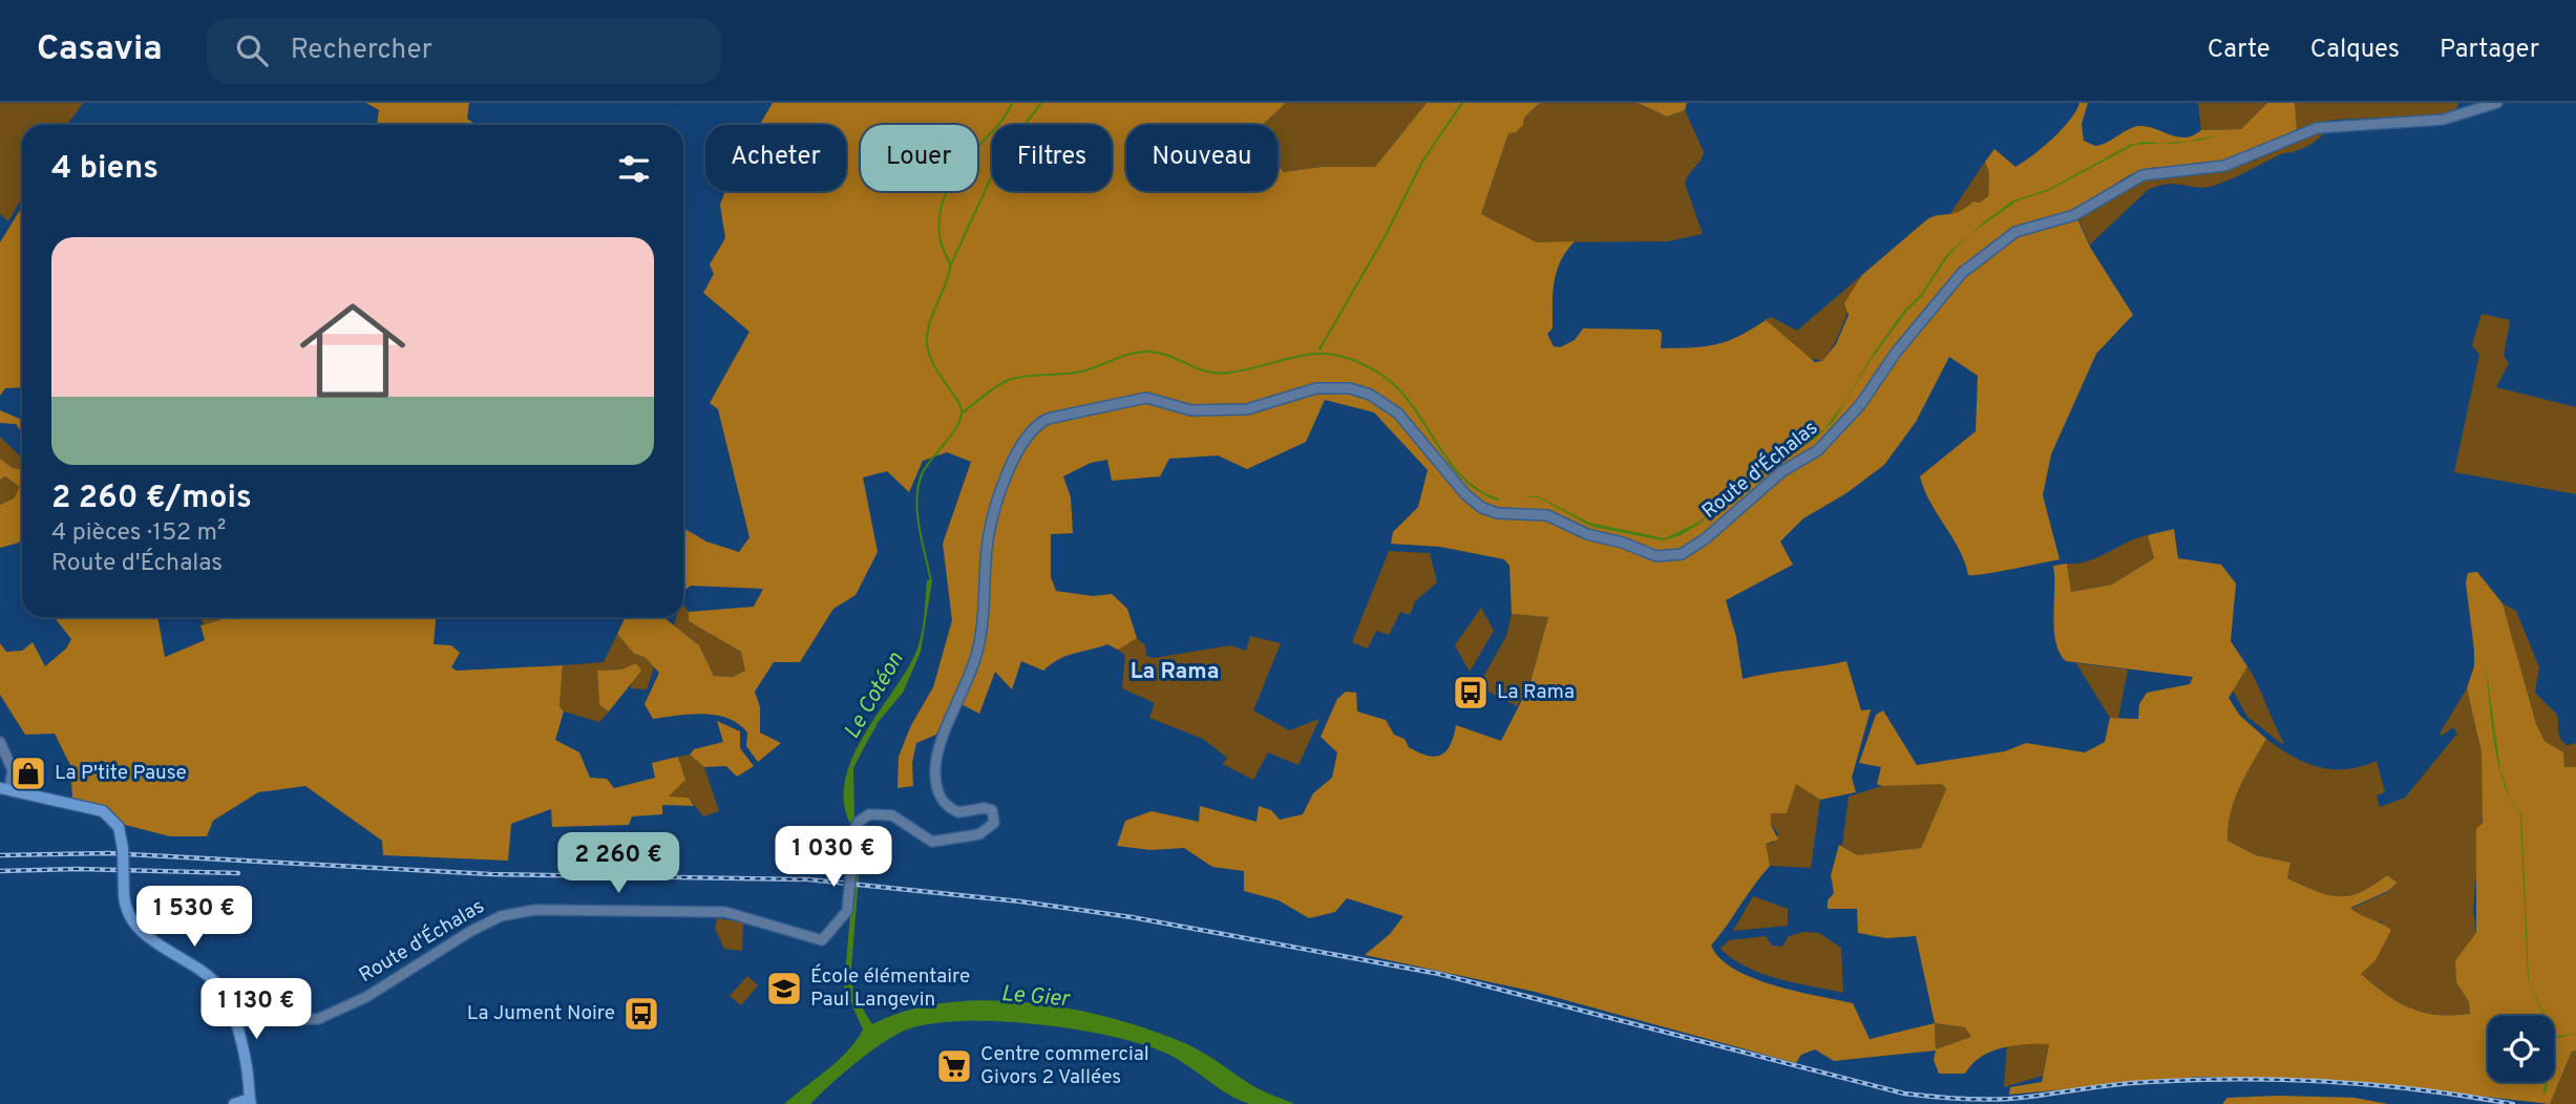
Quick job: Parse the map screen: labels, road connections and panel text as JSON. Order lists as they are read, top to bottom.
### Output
{
  "streets": {
    "street": ["Route d'Échalas"]
  },
  "districts": ["La Rama"],
  "water": ["Le Cotéon", "Le Gier"],
  "places": {
    "bus stop": ["La Rama", "La Jument Noire"],
    "shop": ["La P'tite Pause"],
    "school or university": ["École élémentaire Paul Langevin"],
    "supermarket": ["Centre commercial Givors 2 Vallées"]
  },
  "page": {
    "header": "Casavia",
    "search": "Rechercher",
    "nav": ["Carte", "Calques", "Partager"],
    "chip": [
      "Acheter",
      "Louer",
      "Filtres",
      "Nouveau"
    ],
    "heading": "4 biens",
    "list": [
      {
        "name": "2 260 €/mois",
        "note": "4 pièces · 152 m² · Route d'Échalas"
      }
    ],
    "price": [
      "1 030 €",
      "2 260 €",
      "1 530 €",
      "1 130 €"
    ]
  }
}
